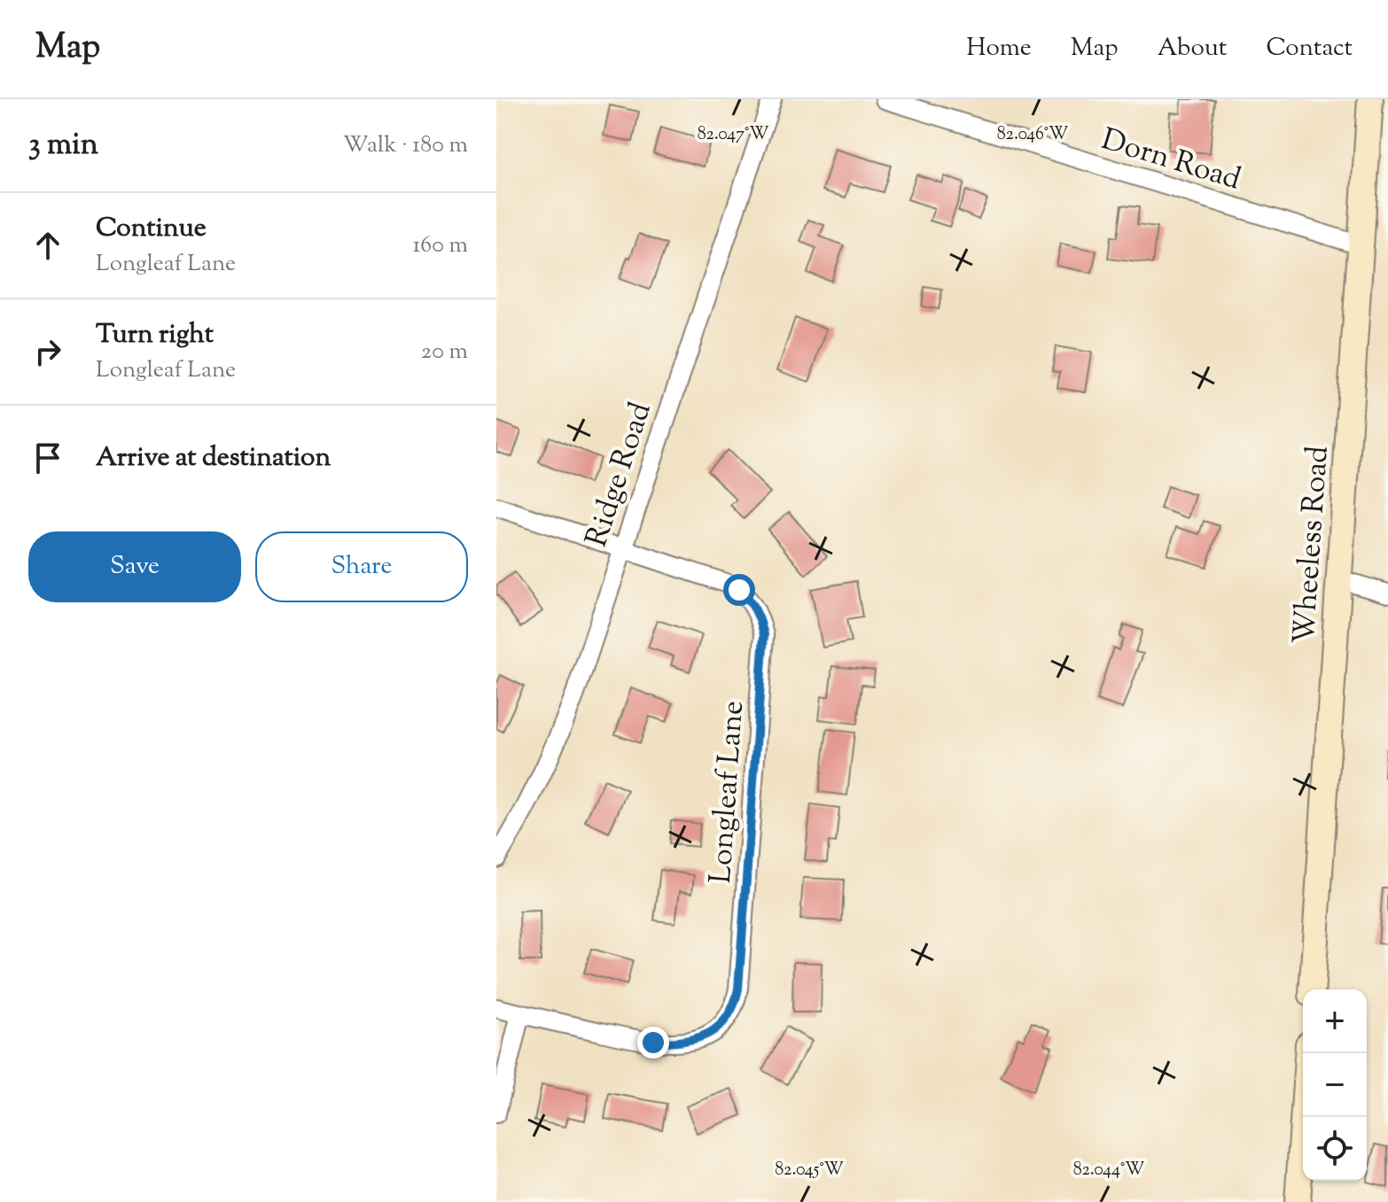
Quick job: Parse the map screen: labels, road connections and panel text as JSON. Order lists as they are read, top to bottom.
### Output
{
  "streets": {
    "main road": ["Wheeless Road"],
    "street": ["Dorn Road", "Ridge Road", "Longleaf Lane"]
  },
  "crossings": [
    ["Dorn Road", "Wheeless Road"],
    ["Ridge Road", "Longleaf Lane"]
  ],
  "page": {
    "header": "Map",
    "nav": [
      "Home",
      "Map",
      "About",
      "Contact"
    ],
    "heading": ["3 min", "Walk · 180 m"],
    "list": [
      ["Continue", "Longleaf Lane", "160 m"],
      ["Turn right", "Longleaf Lane", "20 m"],
      "Arrive at destination"
    ],
    "buttons": ["Save", "Share"],
    "map_buttons": ["+", "−"]
  },
  "coordinates": [
    "82.047°W",
    "82.046°W",
    "82.045°W",
    "82.044°W"
  ]
}
